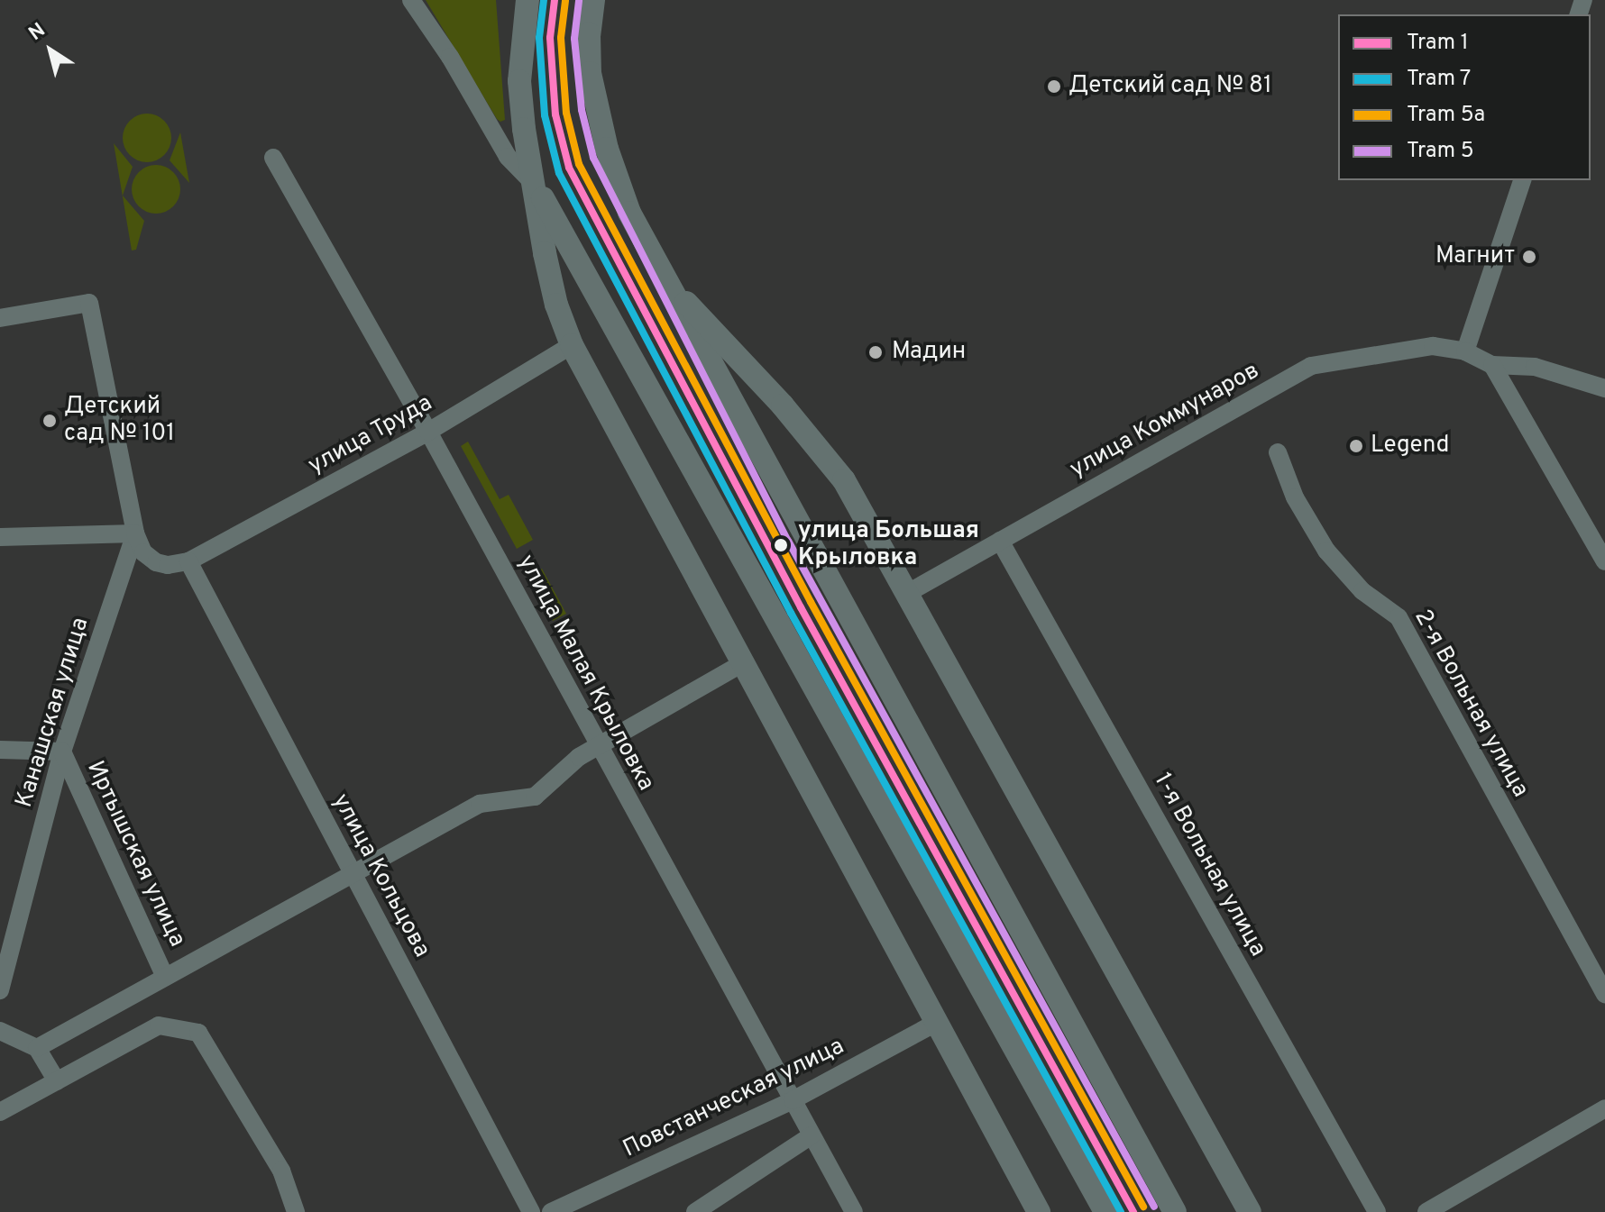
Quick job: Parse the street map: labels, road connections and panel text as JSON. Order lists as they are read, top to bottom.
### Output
{
  "streets": {
    "street": [
      "улица Коммунаров",
      "улица Труда",
      "улица Малая Крыловка",
      "2-я Вольная улица",
      "Канашская улица",
      "Иртышская улица",
      "1-я Вольная улица",
      "улица Кольцова",
      "Повстанческая улица"
    ]
  },
  "crossings": [
    ["улица Коммунаров", "1-я Вольная улица"],
    ["улица Труда", "улица Малая Крыловка"],
    ["улица Труда", "улица Кольцова"],
    ["улица Малая Крыловка", "Повстанческая улица"],
    ["Канашская улица", "Иртышская улица"]
  ],
  "places": [
    "Детский сад № 81",
    "Магнит",
    "Мадин",
    "Детский сад № 101",
    "Legend",
    "улица Большая Крыловка"
  ],
  "lines": [
    "tram line 1",
    "tram line 7",
    "tram line 5а",
    "tram line 5"
  ],
  "legend": [
    "Tram 1",
    "Tram 7",
    "Tram 5а",
    "Tram 5"
  ],
  "north": "top left"
}
